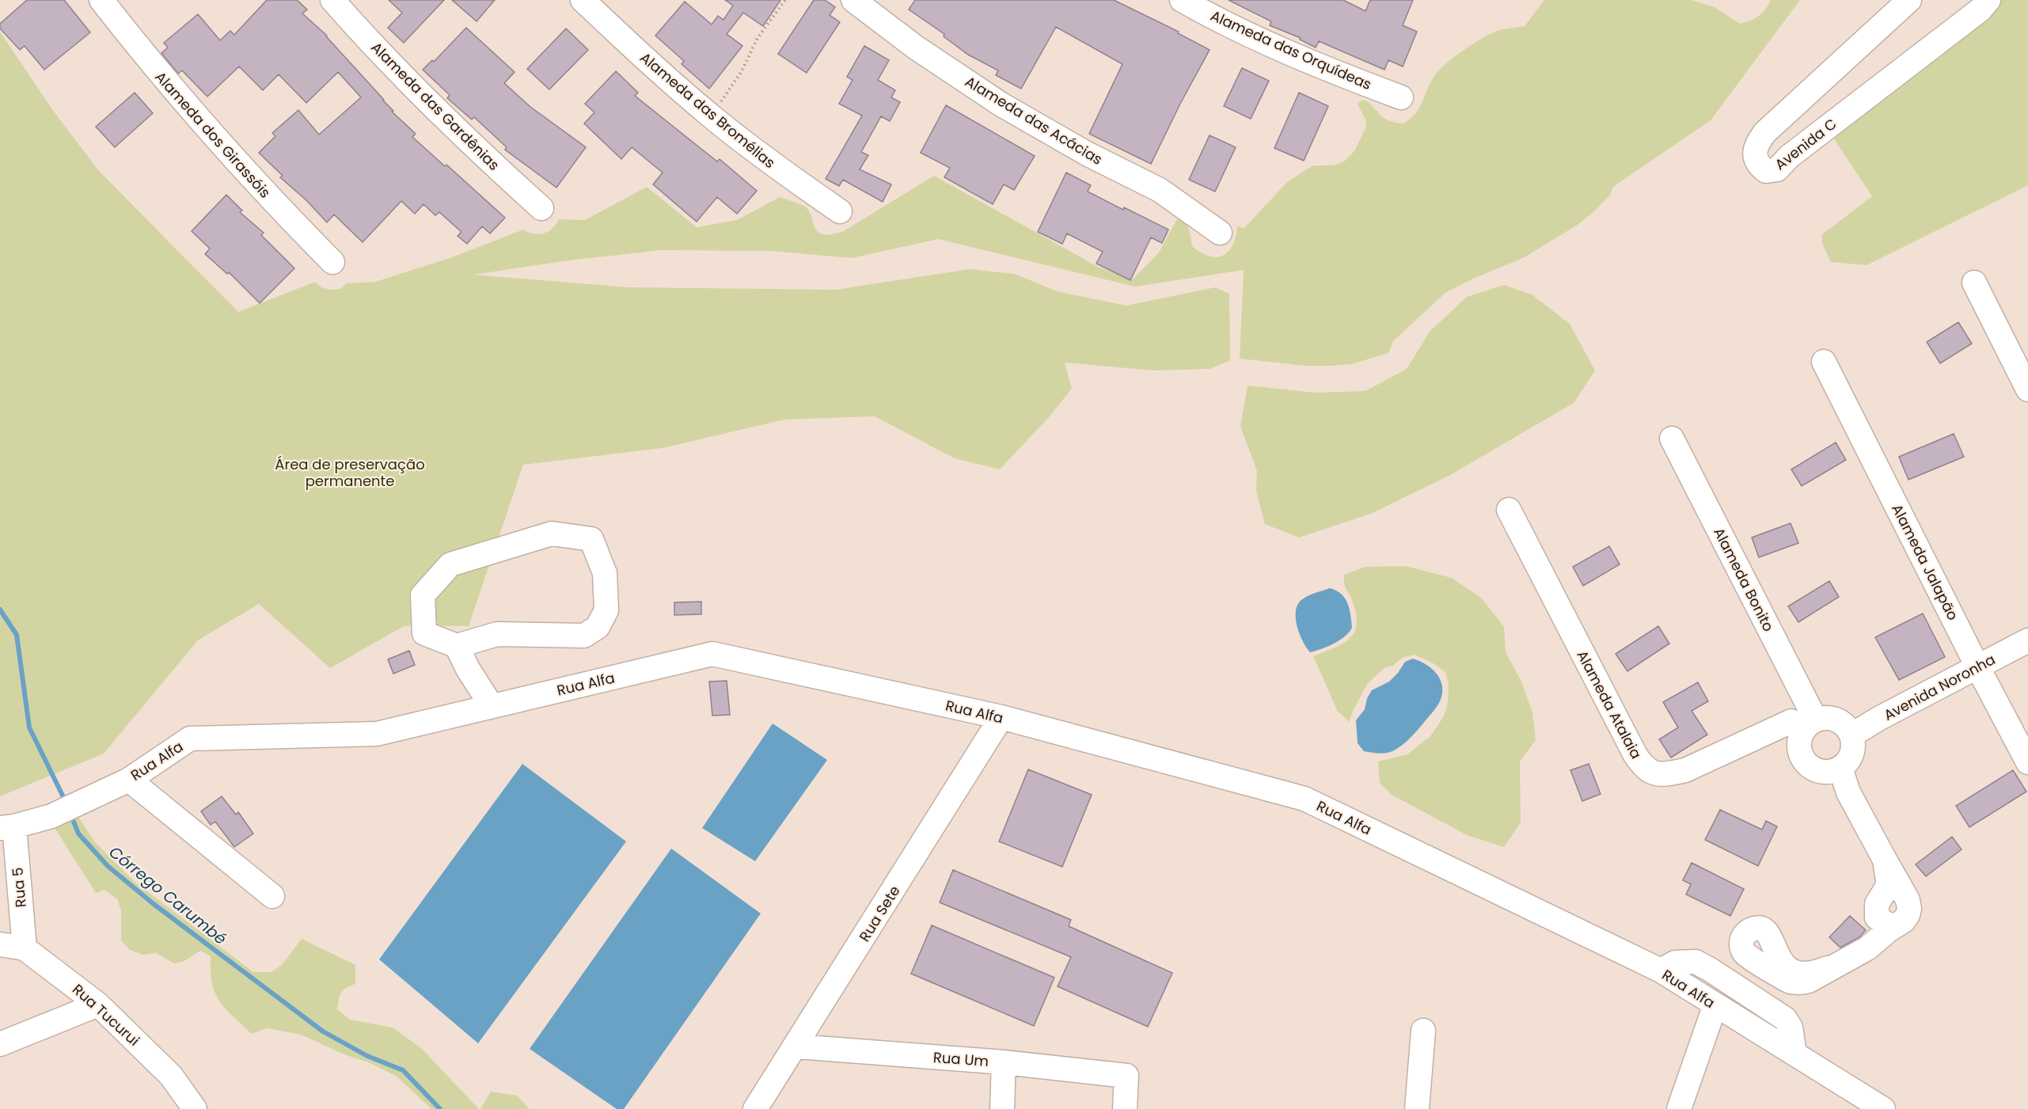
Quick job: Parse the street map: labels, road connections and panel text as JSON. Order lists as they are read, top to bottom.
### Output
{
  "streets": {
    "street": [
      "Alameda das Orquídeas",
      "Alameda das Gardênias",
      "Alameda das Bromélias",
      "Alameda das Acácias",
      "Alameda dos Girassóis",
      "Avenida C",
      "Alameda Jalapão",
      "Alameda Bonito",
      "Rua Alfa",
      "Avenida Noronha",
      "Alameda Atalaia",
      "Rua 5",
      "Rua Sete",
      "Rua Tucurui",
      "Rua Um"
    ]
  },
  "crossings": [
    ["Alameda Jalapão", "Avenida Noronha"],
    ["Alameda Bonito", "Avenida Noronha"],
    ["Alameda Bonito", "Alameda Atalaia"],
    ["Rua Alfa", "Rua 5"],
    ["Rua Alfa", "Rua Sete"],
    ["Avenida Noronha", "Alameda Atalaia"],
    ["Rua 5", "Rua Tucurui"],
    ["Rua Sete", "Rua Um"]
  ],
  "water": ["Córrego Carumbé"],
  "parks": ["Área de preservação permanente"]
}
